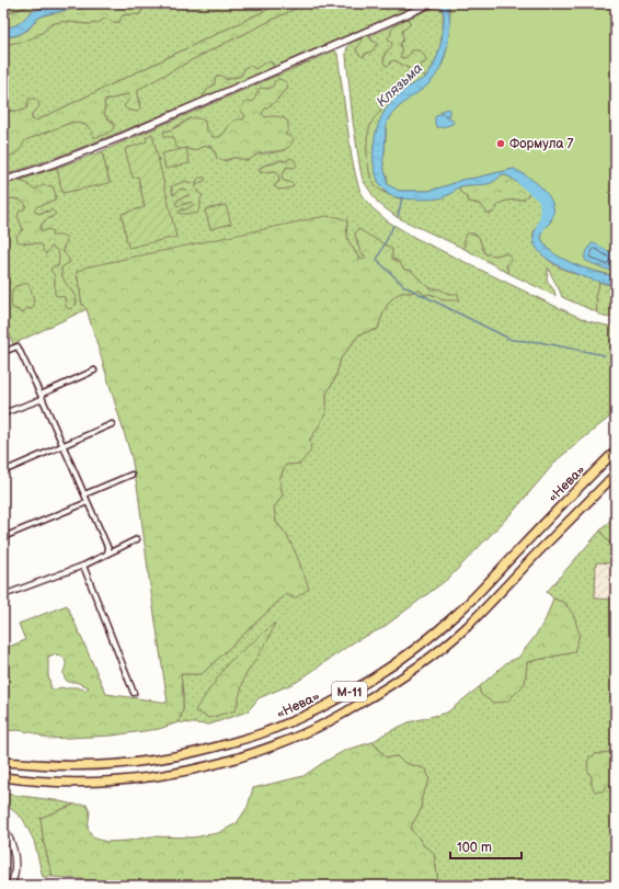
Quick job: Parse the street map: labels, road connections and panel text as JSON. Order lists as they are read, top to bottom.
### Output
{
  "streets": {
    "highway": ["«Нева»", "М-11"]
  },
  "water": ["Клязьма"],
  "places": ["Формула 7"],
  "scale_bar": "100 m"
}
